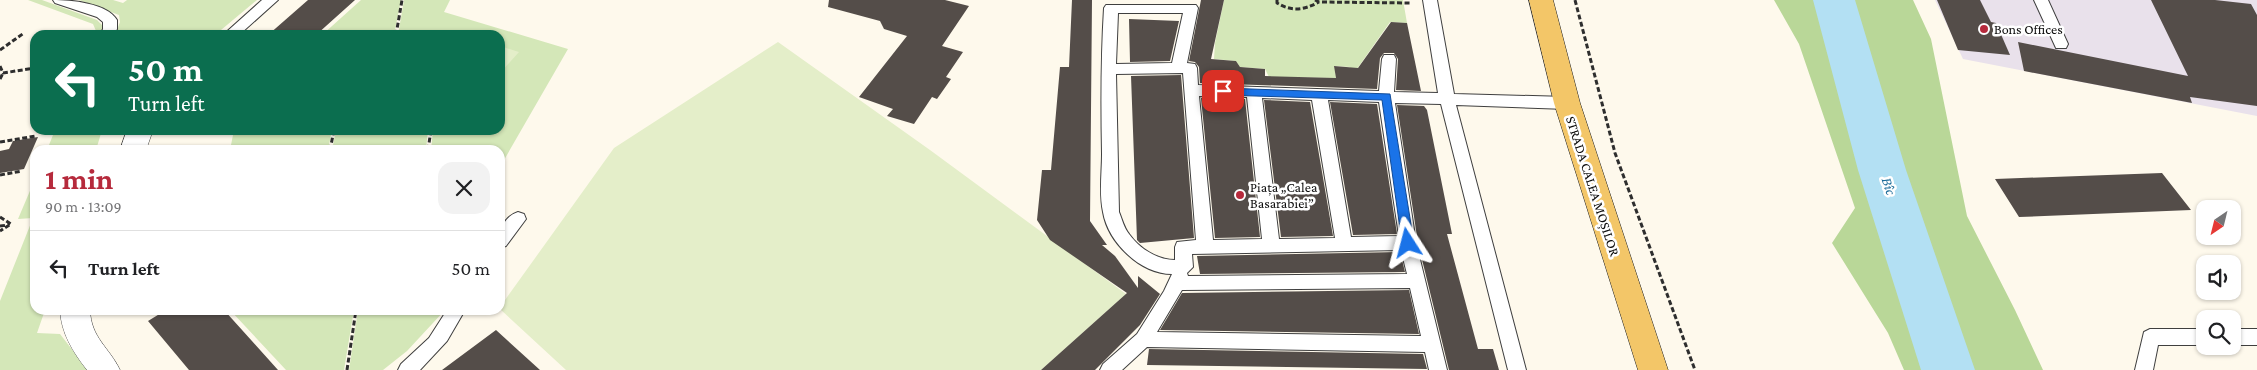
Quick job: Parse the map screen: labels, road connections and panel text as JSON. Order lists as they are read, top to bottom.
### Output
{
  "streets": {
    "main road": ["STRADA CALEA MOȘILOR"]
  },
  "water": ["Bîc"],
  "places": ["Bons Offices", "Piața „Calea Basarabiei”"],
  "north": "bottom left",
  "page": {
    "turn": ["50 m", "Turn left"],
    "heading": ["1 min", "90 m · 13:09"],
    "list": [
      {
        "name": "Turn left",
        "value": "50 m"
      }
    ]
  }
}
